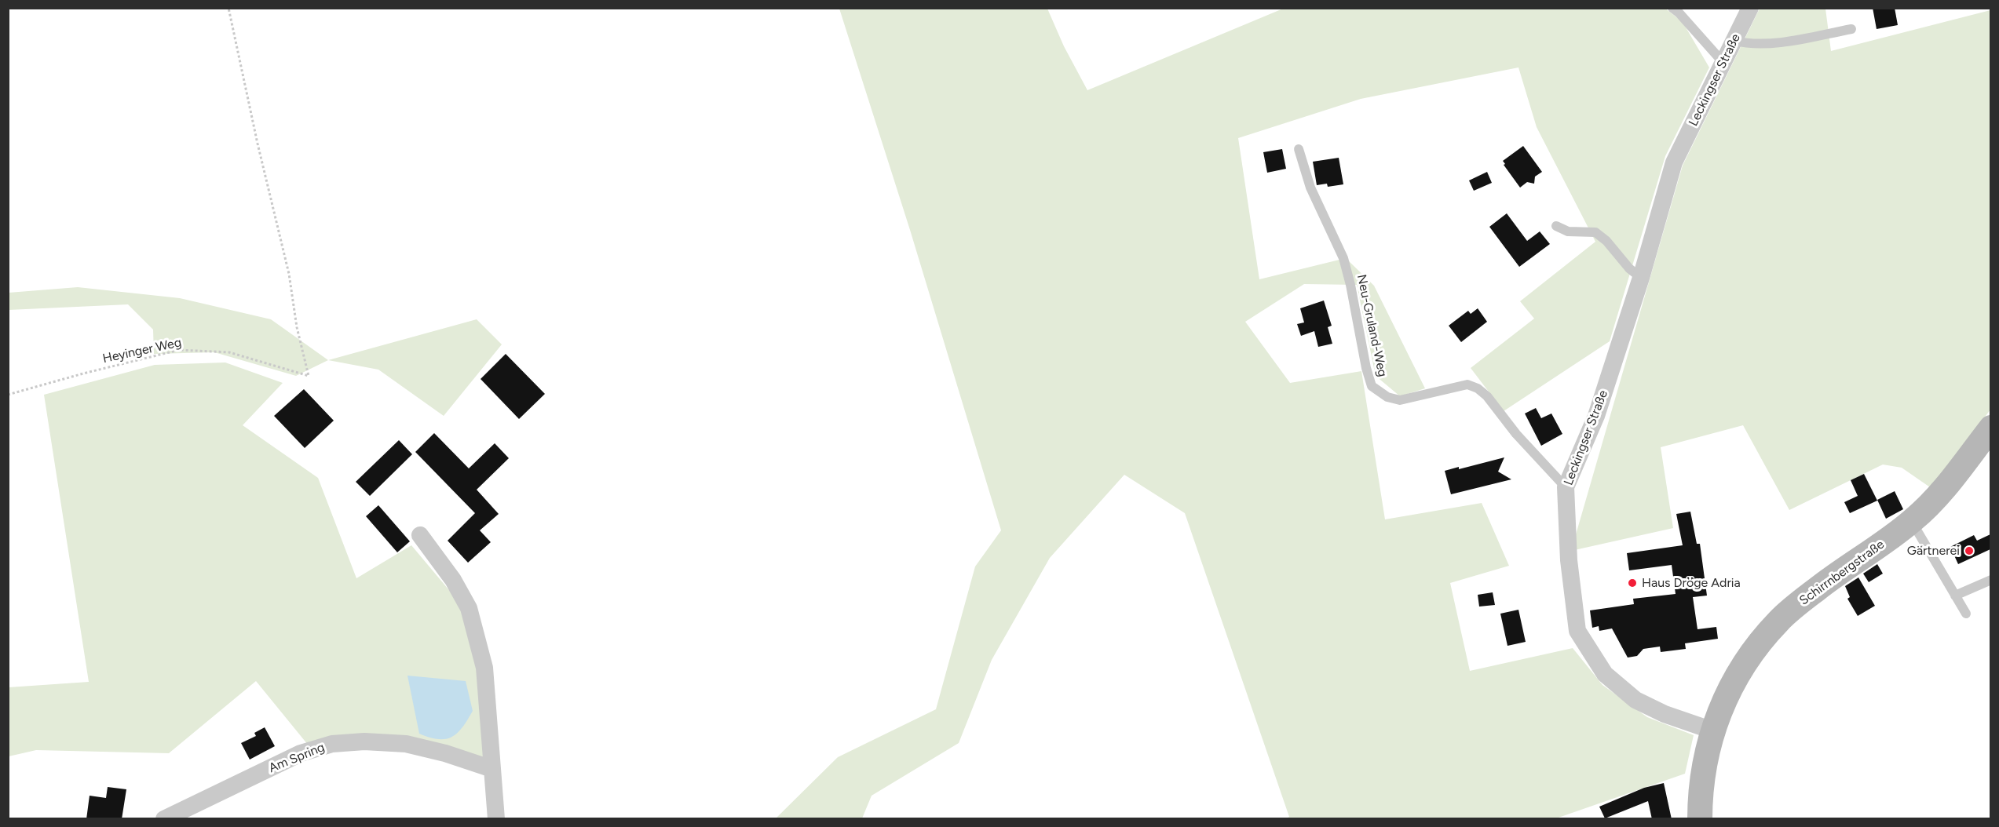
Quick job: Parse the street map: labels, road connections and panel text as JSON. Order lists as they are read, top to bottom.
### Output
{
  "streets": {
    "street": ["Leckingser Straße", "Schirrnbergstraße", "Am Spring"],
    "lane": ["Neu-Gruland-Weg"],
    "path": ["Heyinger Weg"]
  },
  "crossings": [
    ["Leckingser Straße", "Neu-Gruland-Weg"],
    ["Leckingser Straße", "Schirrnbergstraße"]
  ],
  "places": ["Gärtnerei", "Haus Dröge Adria"]
}
